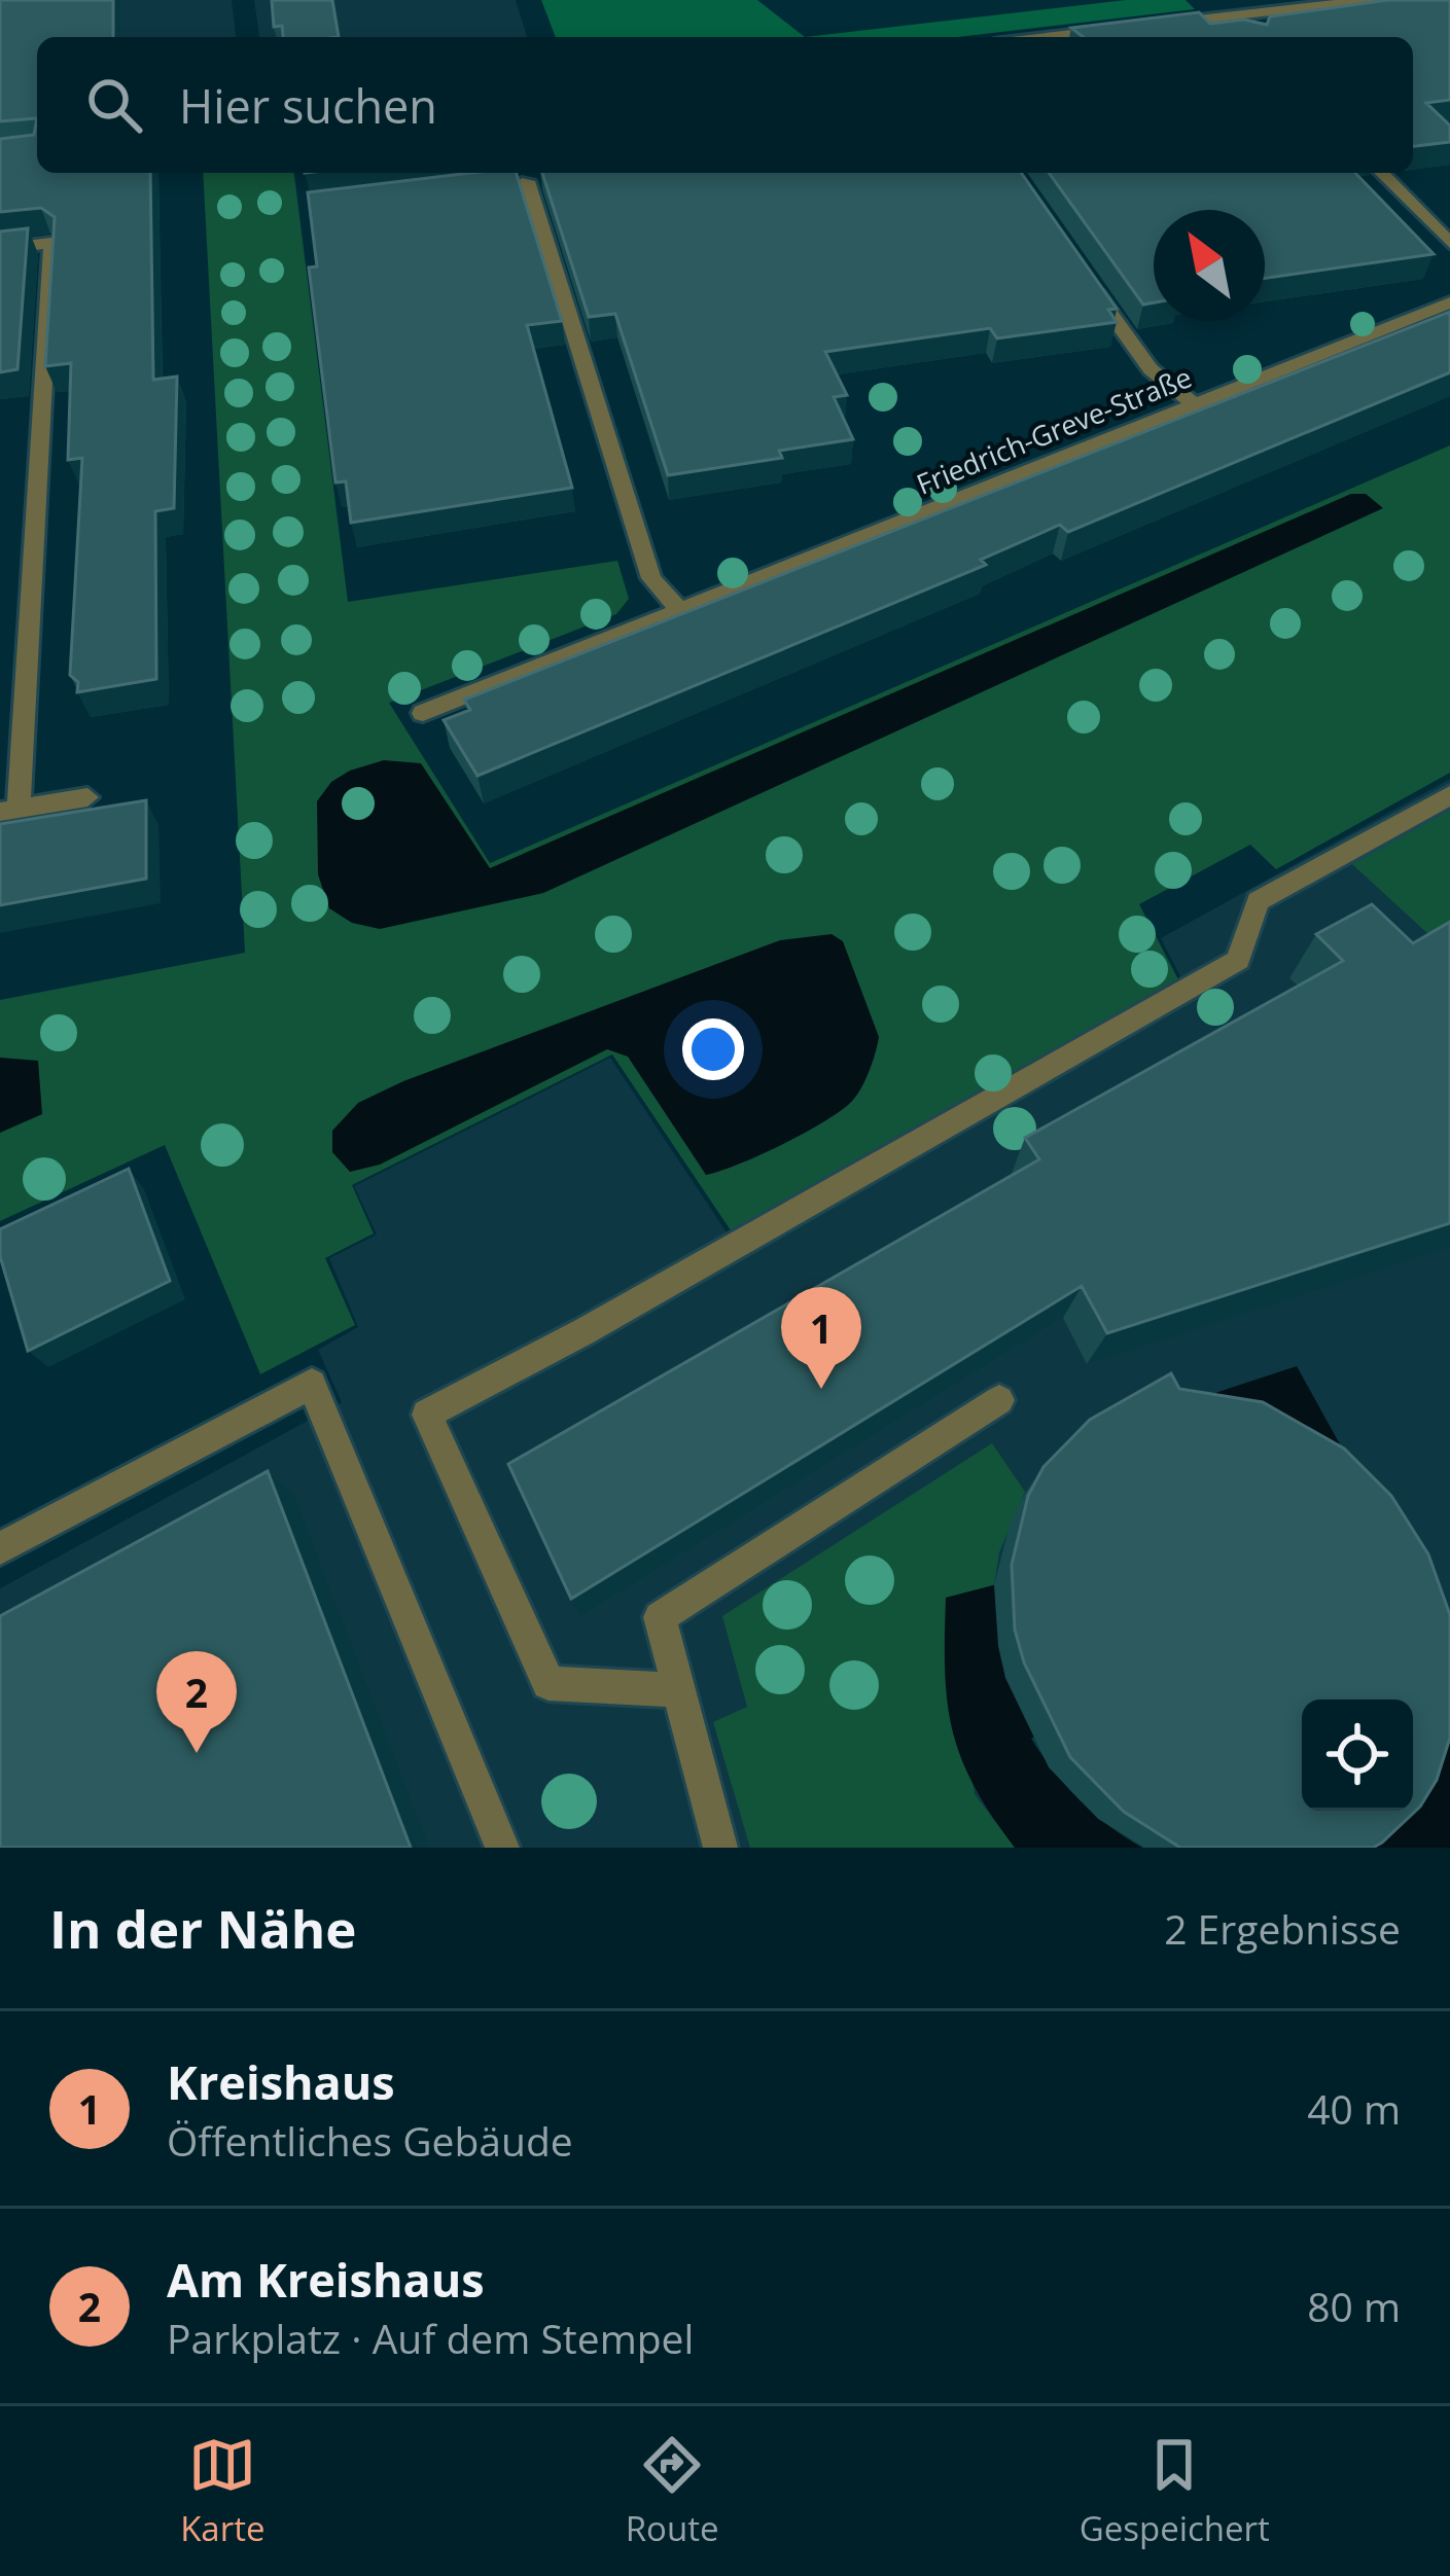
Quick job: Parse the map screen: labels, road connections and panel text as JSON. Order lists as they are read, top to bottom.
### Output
{
  "streets": {
    "street": ["Friedrich-Greve-Straße"]
  },
  "north": "top left",
  "page": {
    "search": "Hier suchen",
    "pins": ["1", "2"],
    "heading": ["In der Nähe", "2 Ergebnisse"],
    "list": [
      {
        "mark": "1",
        "name": "Kreishaus",
        "note": "Öffentliches Gebäude",
        "value": "40 m"
      },
      {
        "mark": "2",
        "name": "Am Kreishaus",
        "note": "Parkplatz · Auf dem Stempel",
        "value": "80 m"
      }
    ],
    "nav": ["Karte", "Route", "Gespeichert"]
  }
}
